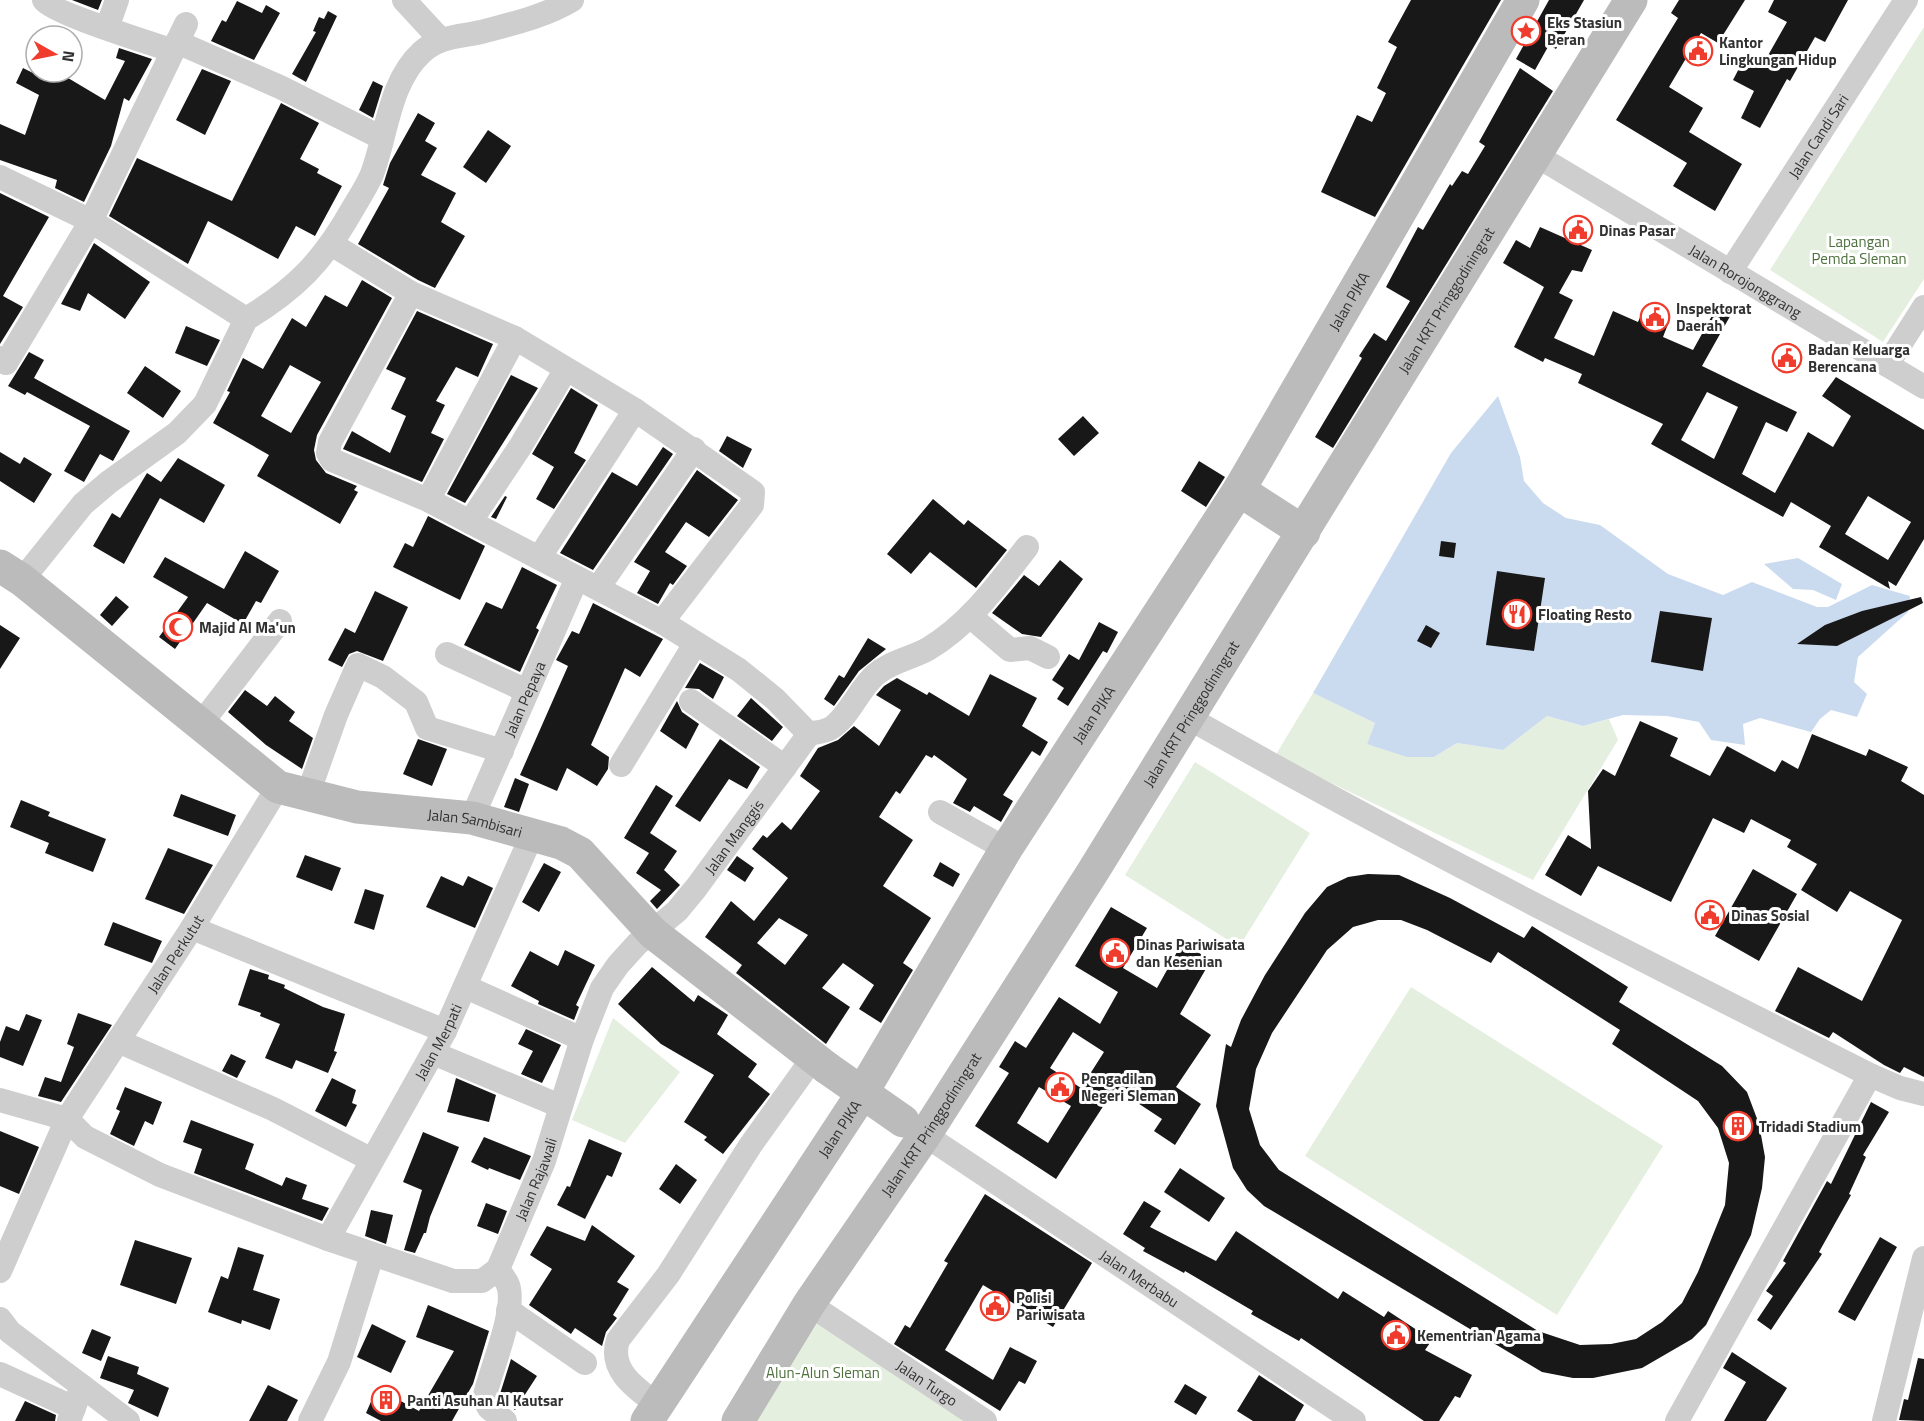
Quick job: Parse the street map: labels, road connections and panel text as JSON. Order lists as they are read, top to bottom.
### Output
{
  "streets": {
    "main road": ["Jalan KRT Pringgodiningrat", "Jalan PJKA", "Jalan Sambisari"],
    "street": [
      "Jalan Candi Sari",
      "Jalan Rorojonggrang",
      "Jalan Pepaya",
      "Jalan Manggis",
      "Jalan Perkutut",
      "Jalan Merpati",
      "Jalan Rajawali",
      "Jalan Merbabu",
      "Jalan Turgo"
    ]
  },
  "crossings": [
    ["Jalan Candi Sari", "Jalan Rorojonggrang"],
    ["Jalan Rorojonggrang", "Jalan KRT Pringgodiningrat"],
    ["Jalan KRT Pringgodiningrat", "Jalan Sambisari"],
    ["Jalan KRT Pringgodiningrat", "Jalan Merbabu"],
    ["Jalan KRT Pringgodiningrat", "Jalan Turgo"],
    ["Jalan Pepaya", "Jalan Sambisari"],
    ["Jalan Pepaya", "Jalan Perkutut"],
    ["Jalan Sambisari", "Jalan Manggis"],
    ["Jalan Sambisari", "Jalan Perkutut"],
    ["Jalan Sambisari", "Jalan Merpati"],
    ["Jalan Sambisari", "Jalan Rajawali"],
    ["Jalan Sambisari", "Jalan Merbabu"],
    ["Jalan Manggis", "Jalan Rajawali"]
  ],
  "parks": ["Lapangan Pemda Sleman", "Alun-Alun Sleman"],
  "places": {
    "place": ["Eks Stasiun Beran"],
    "public building": [
      "Kantor Lingkungan Hidup",
      "Dinas Pasar",
      "Inspektorat Daerah",
      "Badan Keluarga Berencana",
      "Dinas Sosial",
      "Dinas Pariwisata dan Kesenian",
      "Pengadilan Negeri Sleman",
      "Polisi Pariwisata",
      "Kementrian Agama"
    ],
    "restaurant": ["Floating Resto"],
    "mosque": ["Majid Al Ma'un"],
    "building": ["Tridadi Stadium", "Panti Asuhan Al Kautsar"]
  },
  "north": "right"
}
